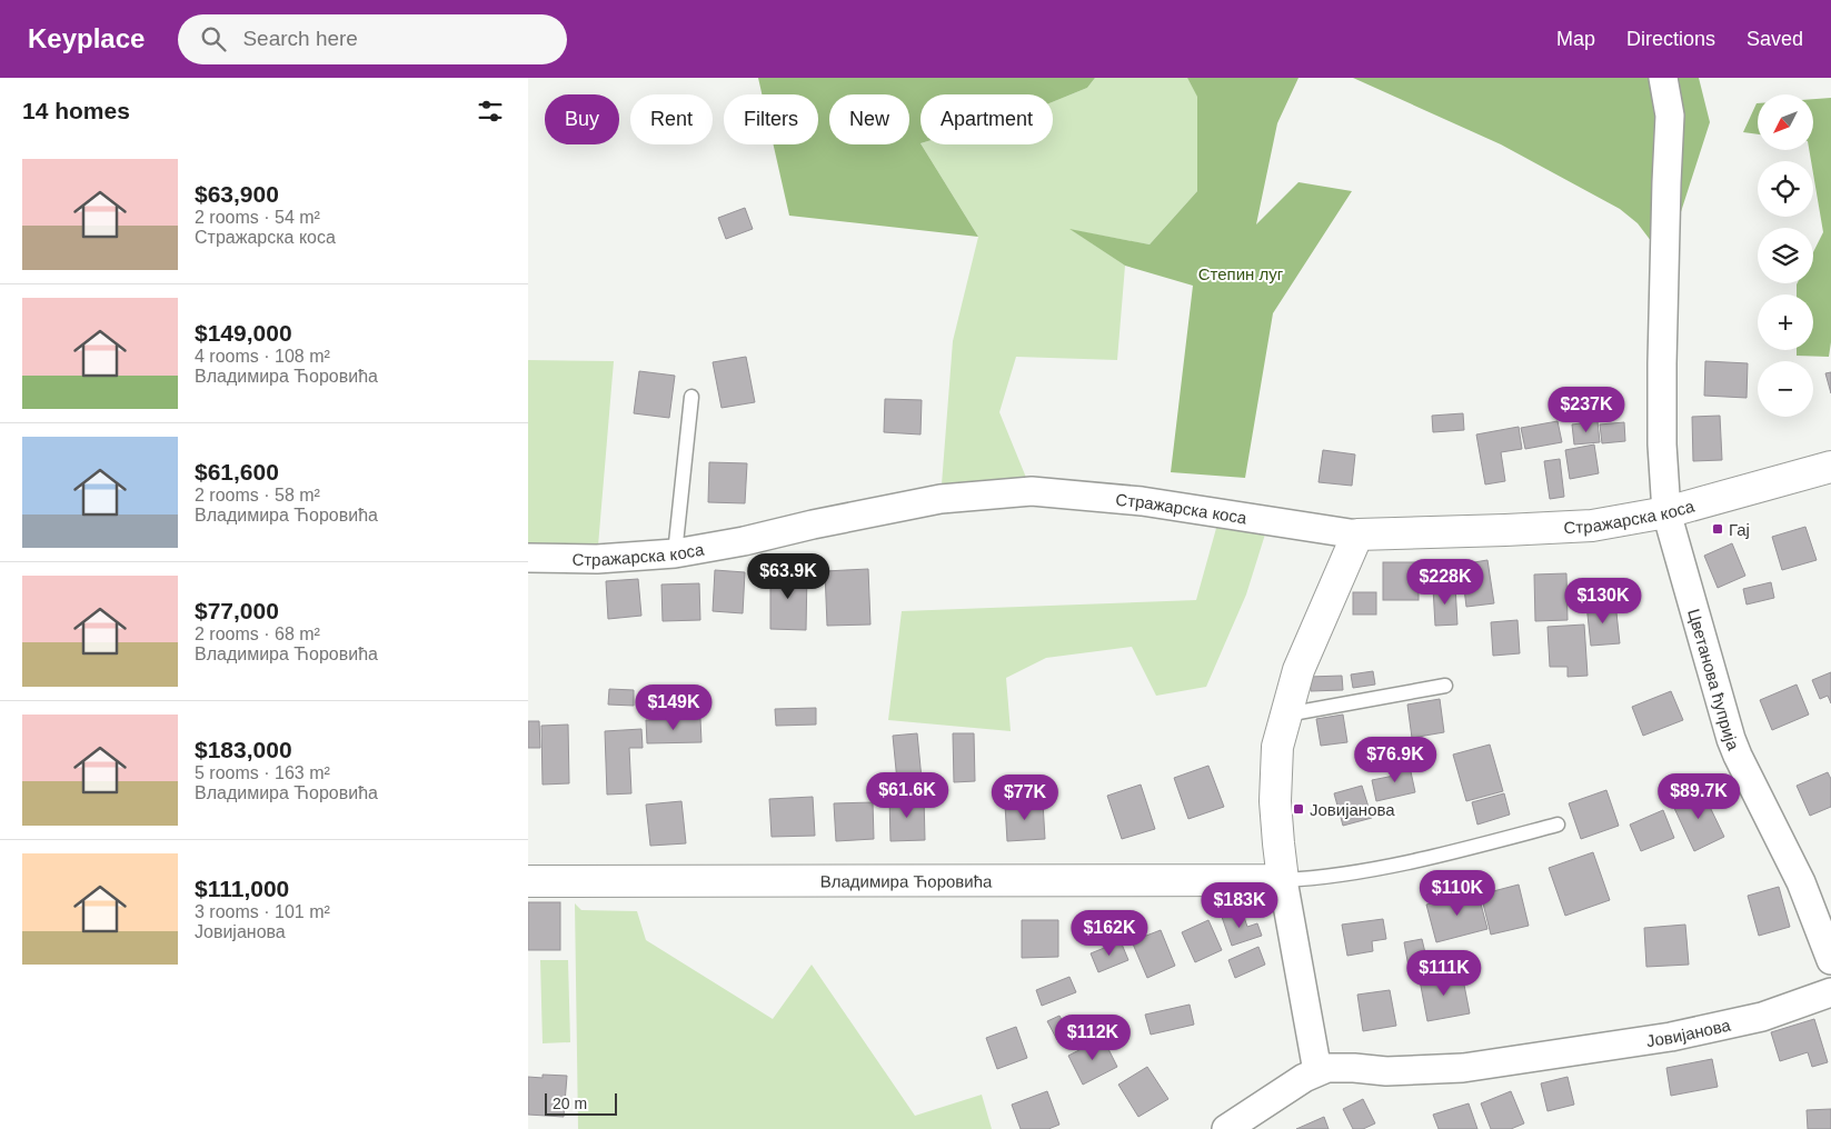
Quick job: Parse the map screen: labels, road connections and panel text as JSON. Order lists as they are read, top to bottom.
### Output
{
  "streets": {
    "street": [
      "Стражарска коса",
      "Цветанова ћуприја",
      "Владимира Ћоровића",
      "Јовијанова"
    ]
  },
  "crossings": [
    ["Стражарска коса", "Цветанова ћуприја"]
  ],
  "parks": ["Степин луг"],
  "places": {
    "transit": ["Гај", "Јовијанова"]
  },
  "scale_bar": "20 m",
  "north": "bottom left",
  "page": {
    "header": "Keyplace",
    "search": "Search here",
    "nav": ["Map", "Directions", "Saved"],
    "heading": "14 homes",
    "map_buttons": ["+", "−"],
    "chip": [
      "Buy",
      "Rent",
      "Filters",
      "New",
      "Apartment"
    ],
    "list": [
      {
        "name": "$63,900",
        "note": "2 rooms · 54 m² · Стражарска коса"
      },
      {
        "name": "$149,000",
        "note": "4 rooms · 108 m² · Владимира Ћоровића"
      },
      {
        "name": "$61,600",
        "note": "2 rooms · 58 m² · Владимира Ћоровића"
      },
      {
        "name": "$77,000",
        "note": "2 rooms · 68 m² · Владимира Ћоровића"
      },
      {
        "name": "$183,000",
        "note": "5 rooms · 163 m² · Владимира Ћоровића"
      },
      {
        "name": "$111,000",
        "note": "3 rooms · 101 m² · Јовијанова"
      }
    ],
    "price": [
      "$237K",
      "$63.9K",
      "$228K",
      "$130K",
      "$149K",
      "$76.9K",
      "$61.6K",
      "$89.7K",
      "$77K",
      "$110K",
      "$183K",
      "$162K",
      "$111K",
      "$112K"
    ],
    "scale": "20 m"
  }
}
